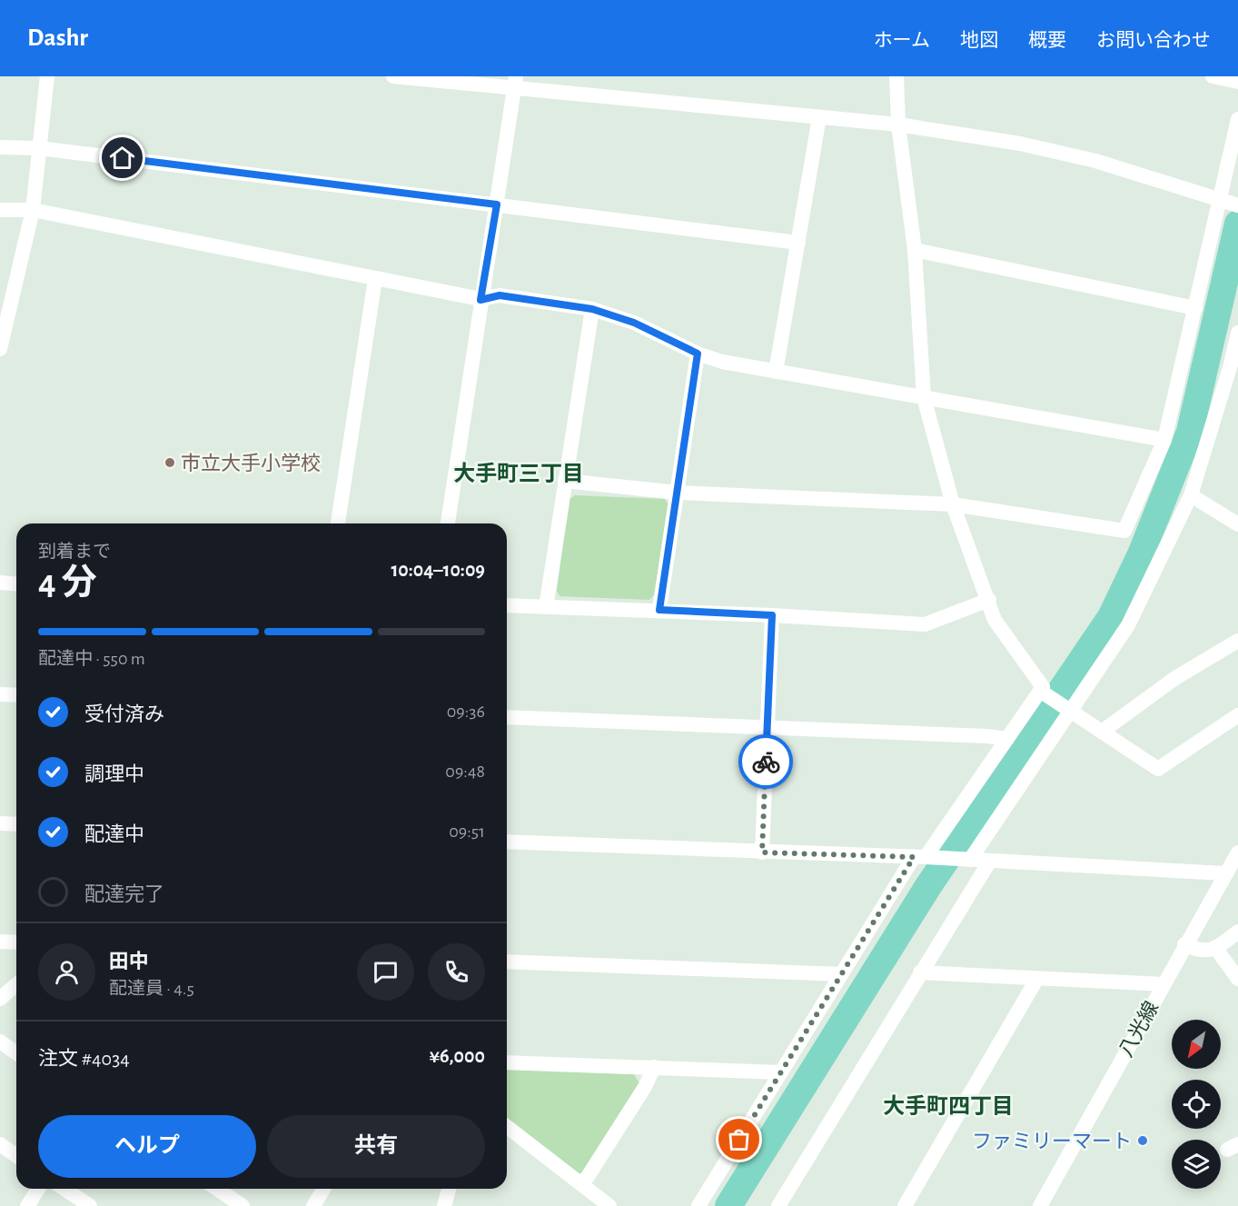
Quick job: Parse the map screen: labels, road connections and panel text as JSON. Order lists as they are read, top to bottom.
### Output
{
  "streets": {
    "street": ["八光線"]
  },
  "districts": ["大手町三丁目", "大手町四丁目"],
  "places": ["市立大手小学校", "ファミリーマート"],
  "north": "bottom left",
  "page": {
    "header": "Dashr",
    "nav": [
      "ホーム",
      "地図",
      "概要",
      "お問い合わせ"
    ],
    "heading": ["4 分", "到着まで", "10:04–10:09"],
    "panel": [
      "田中",
      "配達員 · 4.5",
      "注文 #4034",
      "¥6,000"
    ],
    "bar": "配達中 · 550 m",
    "list": [
      ["受付済み", "09:36"],
      ["調理中", "09:48"],
      ["配達中", "09:51"],
      "配達完了"
    ],
    "buttons": ["ヘルプ", "共有"]
  }
}
